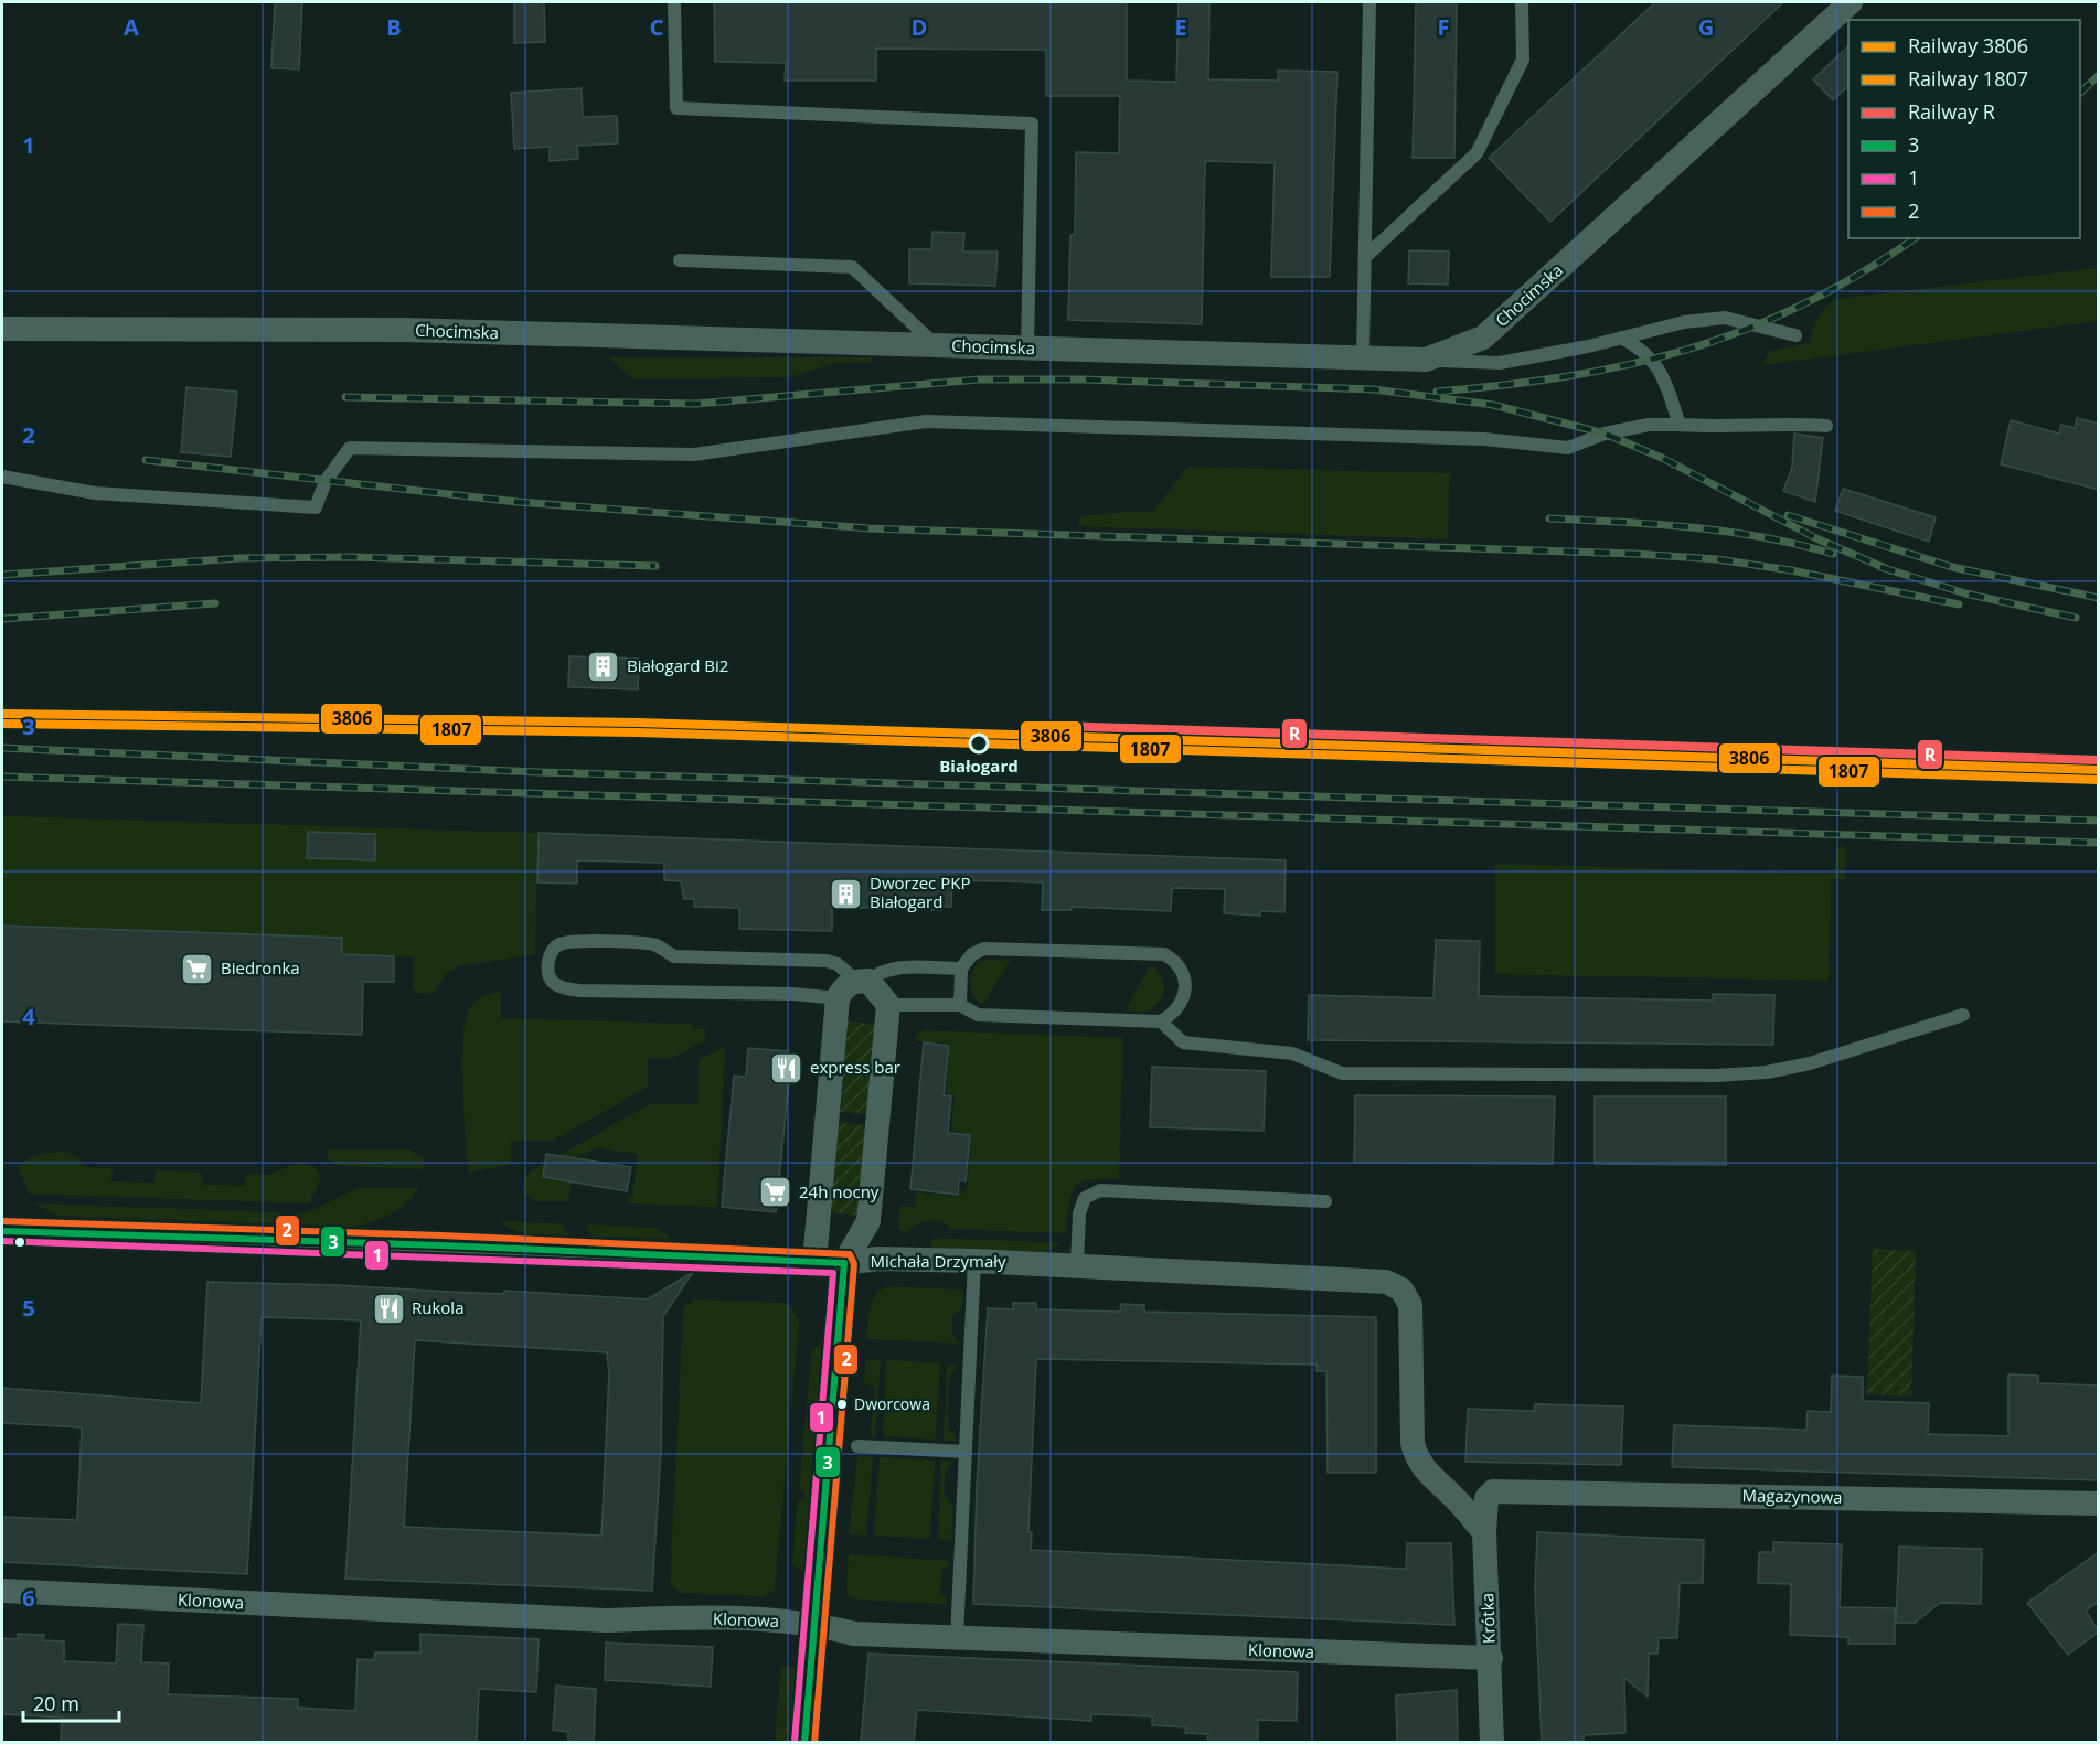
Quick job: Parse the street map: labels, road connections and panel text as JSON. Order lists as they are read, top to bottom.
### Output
{
  "streets": {
    "street": [
      "Chocimska",
      "Michała Drzymały",
      "Magazynowa",
      "Klonowa",
      "Krótka"
    ]
  },
  "crossings": [
    ["Michała Drzymały", "Krótka"],
    ["Magazynowa", "Krótka"],
    ["Klonowa", "Krótka"]
  ],
  "places": {
    "building": ["Białogard Bi2", "Dworzec PKP Białogard"],
    "other": ["Białogard", "Dworcowa"],
    "supermarket": ["Biedronka", "24h nocny"],
    "restaurant": ["express bar", "Rukola"]
  },
  "lines": [
    "rail line 3806",
    "rail line 1807",
    "rail line R",
    "transit line 2",
    "transit line 3",
    "transit line 1"
  ],
  "legend": [
    "Railway 3806",
    "Railway 1807",
    "Railway R",
    "3",
    "1",
    "2"
  ],
  "scale_bar": "20 m",
  "grid": {
    "columns": [
      "A",
      "B",
      "C",
      "D",
      "E",
      "F",
      "G"
    ],
    "rows": [
      "1",
      "2",
      "3",
      "4",
      "5",
      "6"
    ]
  }
}
